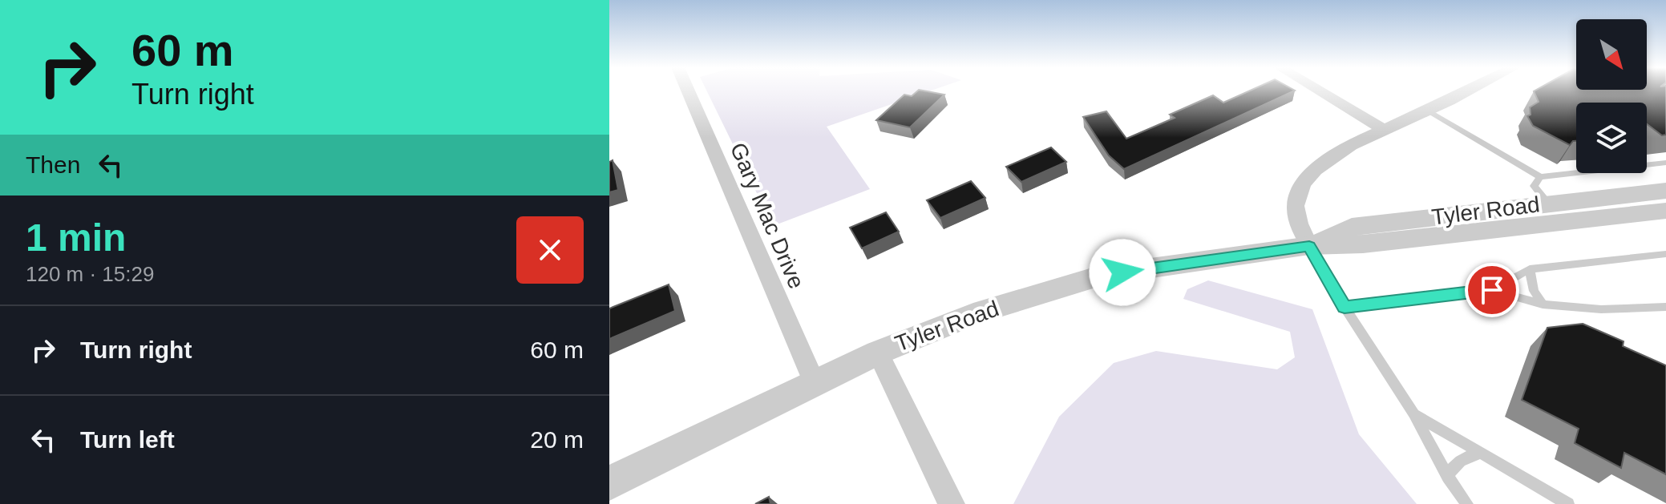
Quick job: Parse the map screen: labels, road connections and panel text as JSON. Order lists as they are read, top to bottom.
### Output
{
  "streets": {
    "street": ["Tyler Road", "Gary Mac Drive"]
  },
  "crossings": [
    ["Tyler Road", "Gary Mac Drive"]
  ],
  "north": "bottom right",
  "page": {
    "turn": ["60 m", "Turn right"],
    "then": "Then",
    "heading": ["1 min", "120 m · 15:29"],
    "list": [
      {
        "name": "Turn right",
        "value": "60 m"
      },
      {
        "name": "Turn left",
        "value": "20 m"
      }
    ]
  }
}
